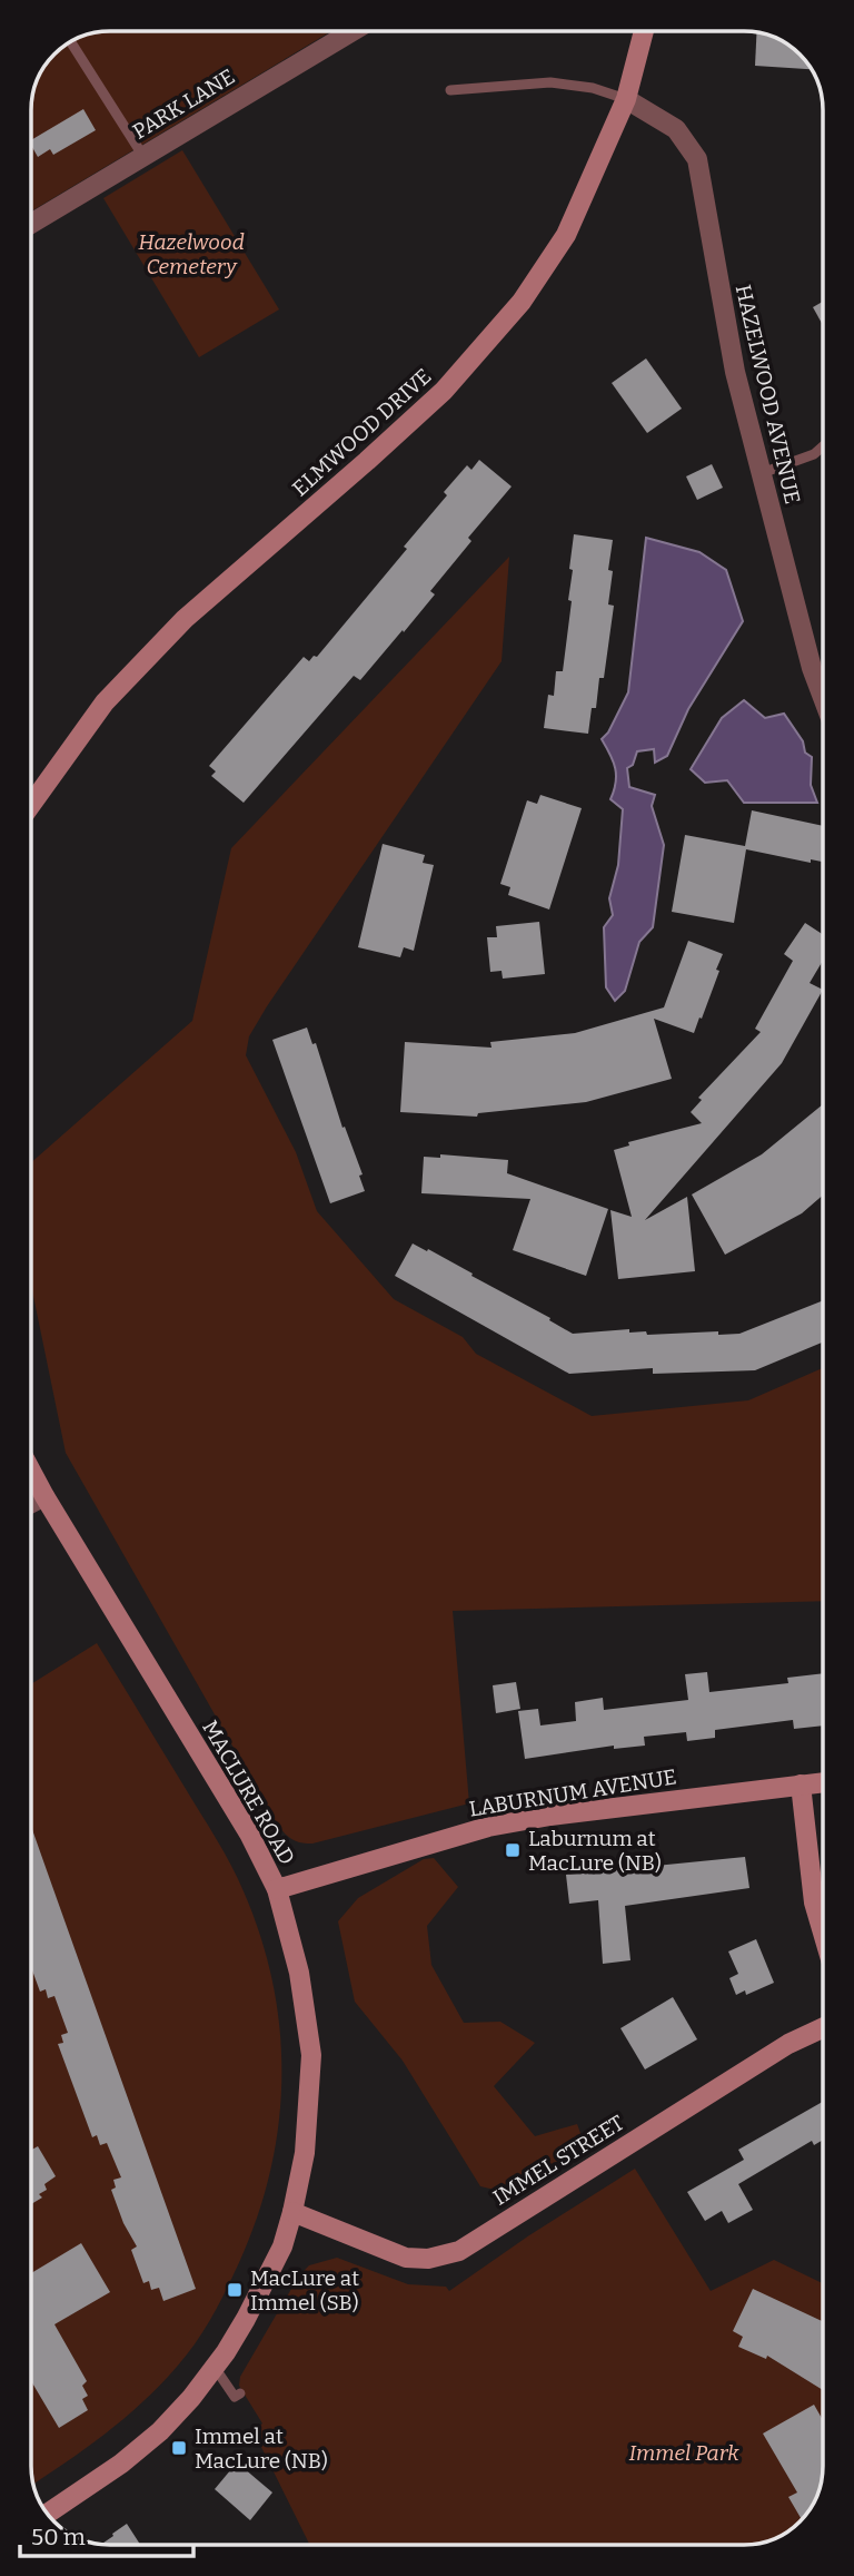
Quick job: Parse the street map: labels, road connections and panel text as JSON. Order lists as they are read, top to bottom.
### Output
{
  "streets": {
    "street": [
      "PARK LANE",
      "HAZELWOOD AVENUE",
      "ELMWOOD DRIVE",
      "MACLURE ROAD",
      "LABURNUM AVENUE",
      "IMMEL STREET"
    ]
  },
  "crossings": [
    ["HAZELWOOD AVENUE", "ELMWOOD DRIVE"],
    ["MACLURE ROAD", "LABURNUM AVENUE"],
    ["MACLURE ROAD", "IMMEL STREET"]
  ],
  "parks": ["Hazelwood Cemetery", "Immel Park"],
  "places": {
    "transit": ["Laburnum at MacLure (NB)", "MacLure at Immel (SB)", "Immel at MacLure (NB)"]
  },
  "scale_bar": "50 m"
}
